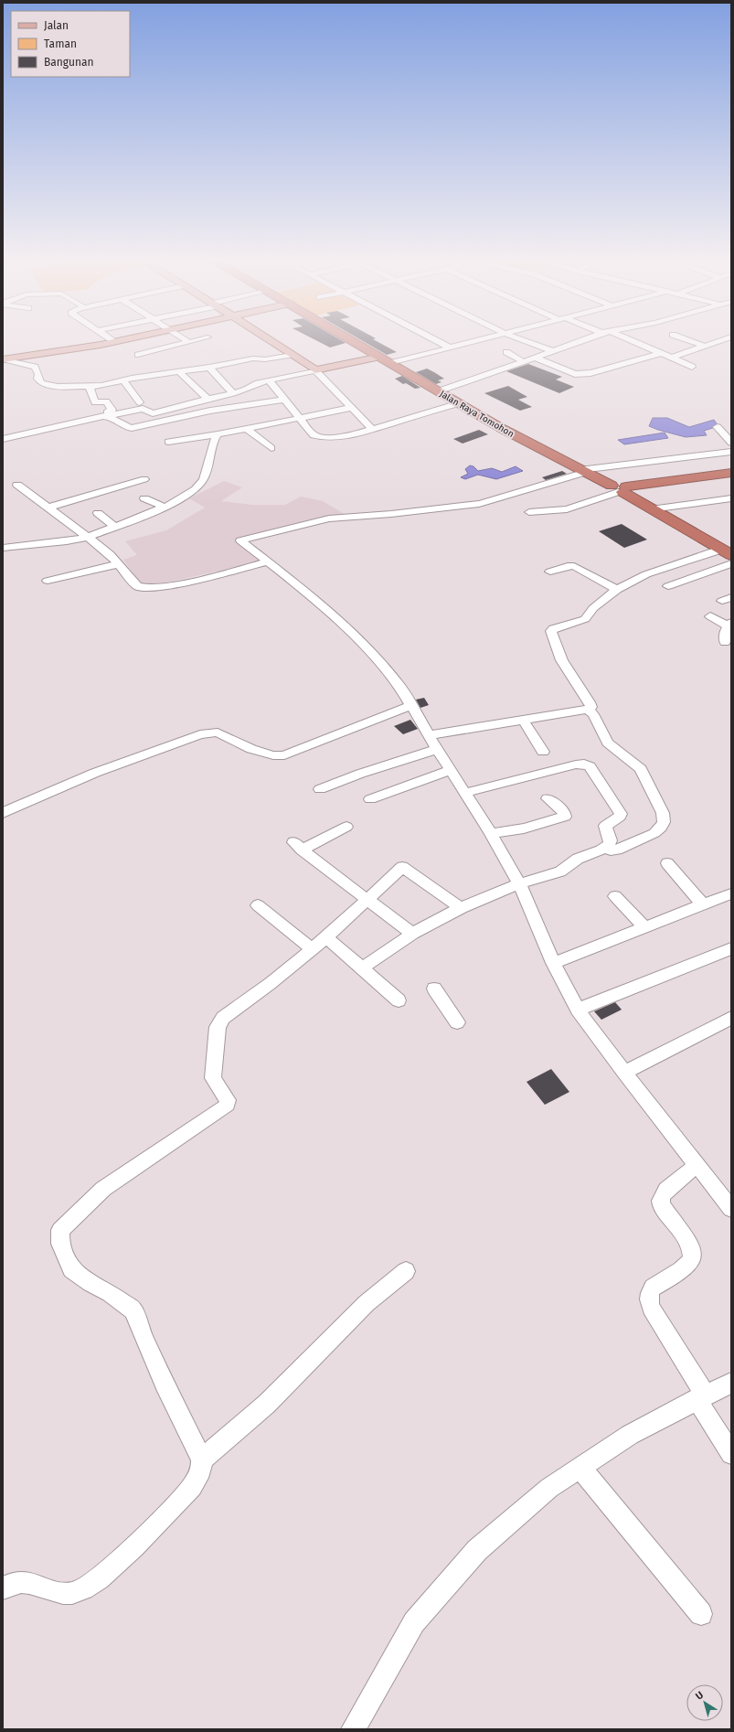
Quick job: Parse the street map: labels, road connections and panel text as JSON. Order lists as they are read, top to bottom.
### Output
{
  "streets": {
    "highway": ["Jalan Raya Tomohon"]
  },
  "legend": ["Jalan", "Taman", "Bangunan"],
  "north": "top left"
}
